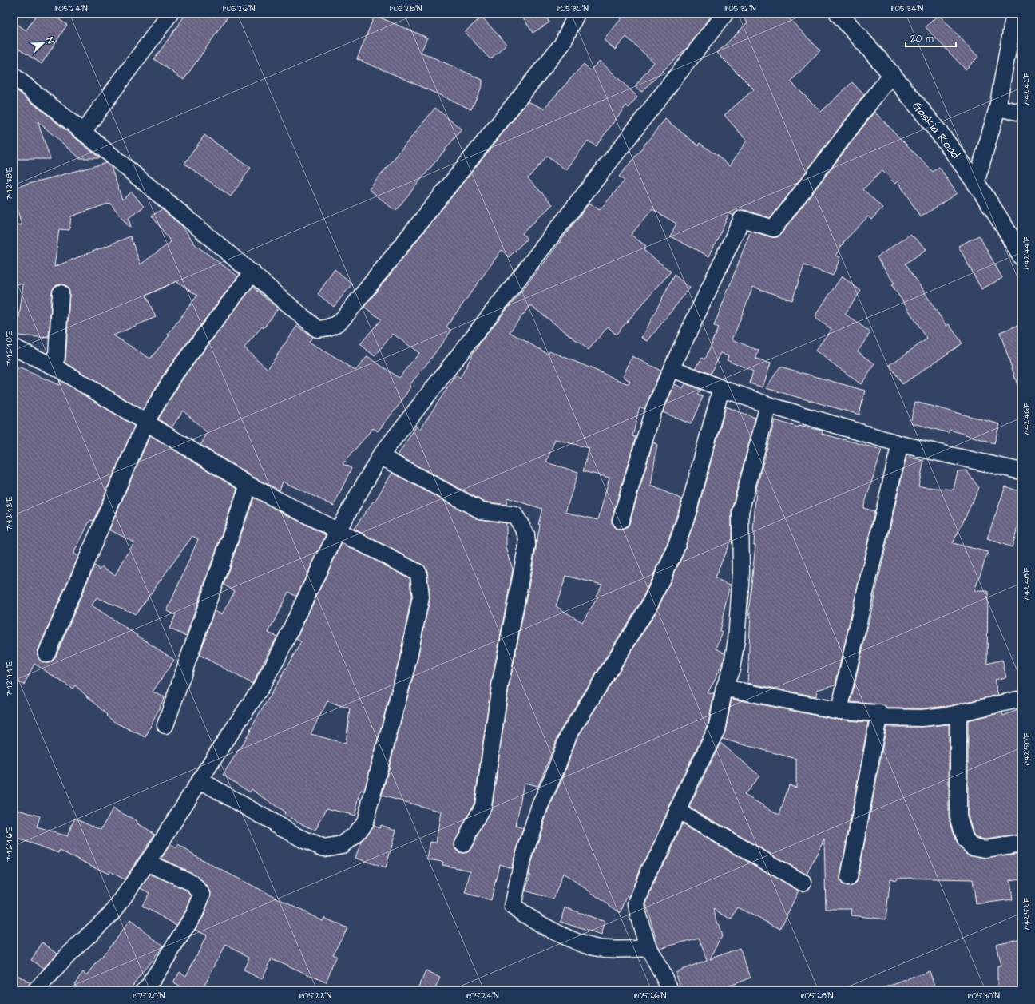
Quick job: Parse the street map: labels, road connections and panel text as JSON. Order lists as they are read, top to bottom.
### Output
{
  "streets": {
    "main road": ["Gaskia Road"]
  },
  "scale_bar": "20 m",
  "north": "top right",
  "coordinates": [
    "11°05'24\"N",
    "11°05'26\"N",
    "11°05'28\"N",
    "11°05'30\"N",
    "11°05'32\"N",
    "11°05'34\"N",
    "7°42'42\"E",
    "7°42'38\"E",
    "7°42'44\"E",
    "7°42'40\"E",
    "7°42'46\"E",
    "7°42'48\"E",
    "7°42'50\"E",
    "7°42'52\"E",
    "11°05'20\"N",
    "11°05'22\"N"
  ]
}
